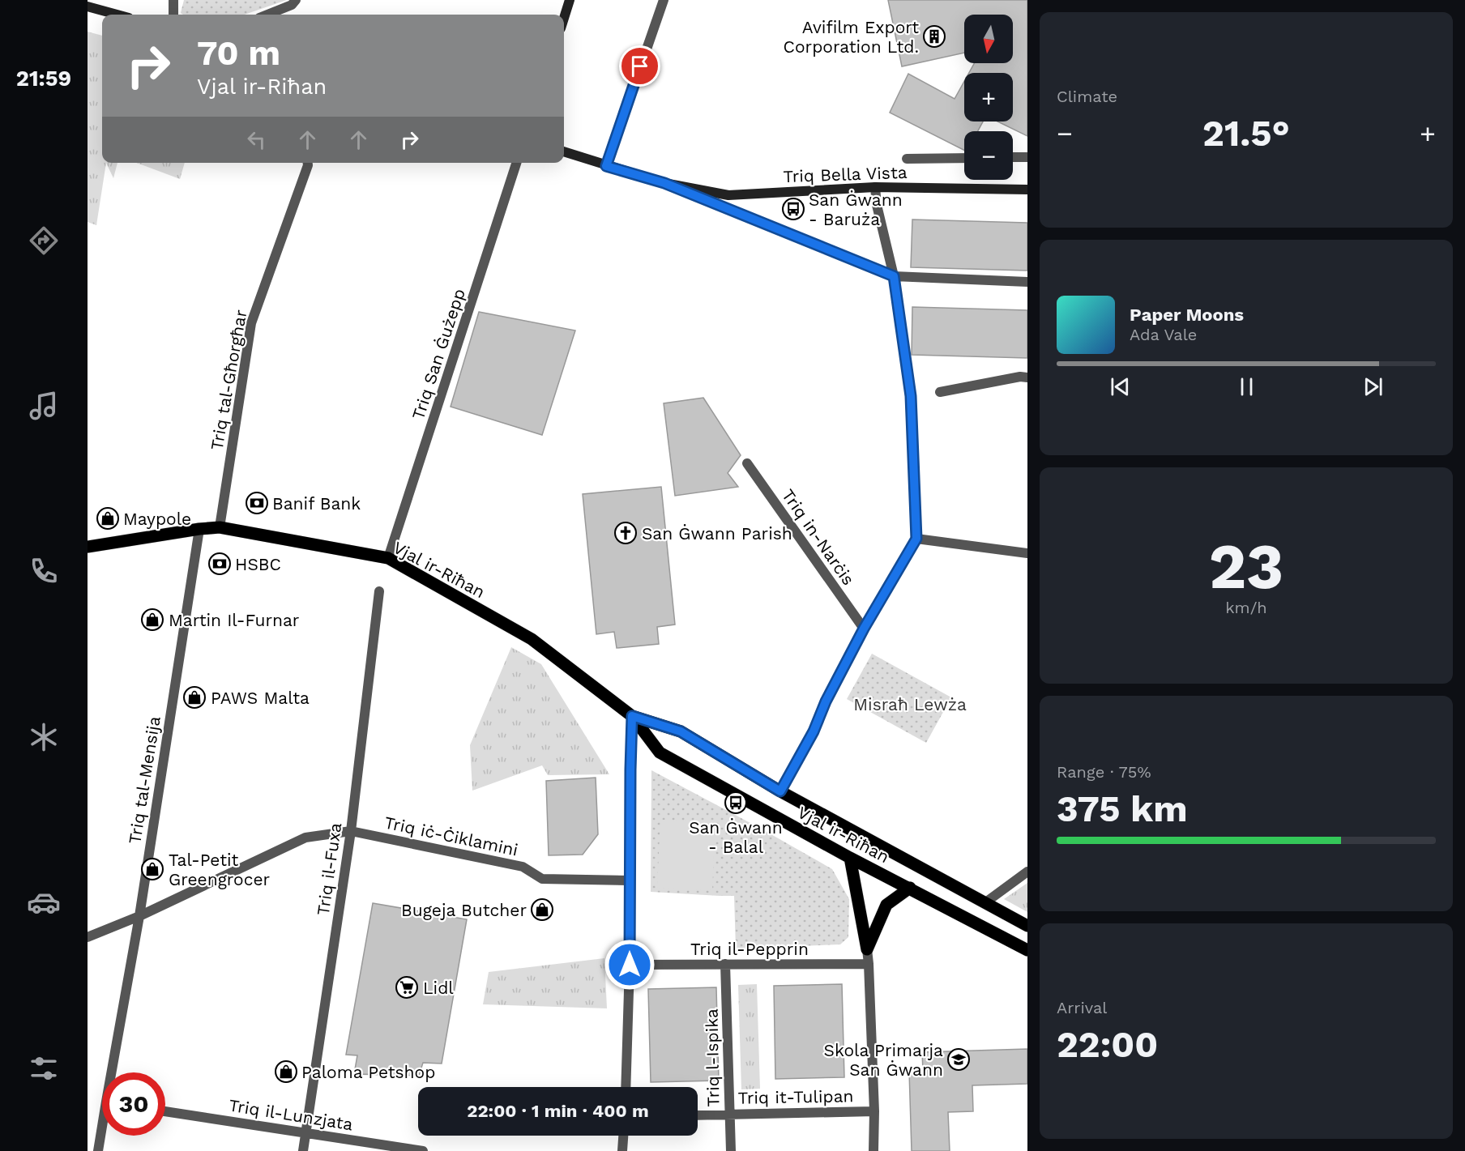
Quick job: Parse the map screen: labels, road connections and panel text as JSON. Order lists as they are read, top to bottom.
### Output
{
  "streets": {
    "main road": ["Triq Bella Vista", "Vjal ir-Riħan"],
    "street": [
      "Triq San Ġużepp",
      "Triq tal-Għorgħar",
      "Triq in-Narċis",
      "Triq tal-Mensija",
      "Triq iċ-Ċiklamini",
      "Triq il-Fuxa",
      "Triq il-Pepprin",
      "Triq l-Ispika",
      "Triq it-Tulipan",
      "Triq il-Lunzjata"
    ]
  },
  "crossings": [
    ["Triq San Ġużepp", "Vjal ir-Riħan"],
    ["Triq tal-Għorgħar", "Vjal ir-Riħan"],
    ["Vjal ir-Riħan", "Triq tal-Mensija"],
    ["Triq iċ-Ċiklamini", "Triq il-Fuxa"],
    ["Triq il-Fuxa", "Triq il-Lunzjata"],
    ["Triq il-Pepprin", "Triq l-Ispika"],
    ["Triq l-Ispika", "Triq it-Tulipan"]
  ],
  "parks": ["Misraħ Lewża"],
  "places": {
    "building": ["Avifilm Export Corporation Ltd."],
    "bus stop": ["San Ġwann - Baruża", "San Ġwann - Balal"],
    "bank": ["Banif Bank", "HSBC"],
    "shop": [
      "Maypole",
      "Martin Il-Furnar",
      "PAWS Malta",
      "Tal-Petit Greengrocer",
      "Bugeja Butcher",
      "Paloma Petshop"
    ],
    "church": ["San Ġwann Parish"],
    "supermarket": ["Lidl"],
    "school or university": ["Skola Primarja San Ġwann"]
  },
  "north": "bottom",
  "page": {
    "tabs": "21:59",
    "tile": [
      "Climate",
      ["23", "km/h"],
      ["Range · 75%", "375 km"],
      ["Arrival", "22:00"]
    ],
    "map_buttons": ["+", "−"],
    "turn": ["70 m", "Vjal ir-Riħan"],
    "heat": ["−", "21.5°", "+"],
    "song": ["Paper Moons", "Ada Vale"],
    "limit": "30",
    "trip": "22:00 · 1 min · 400 m"
  }
}
